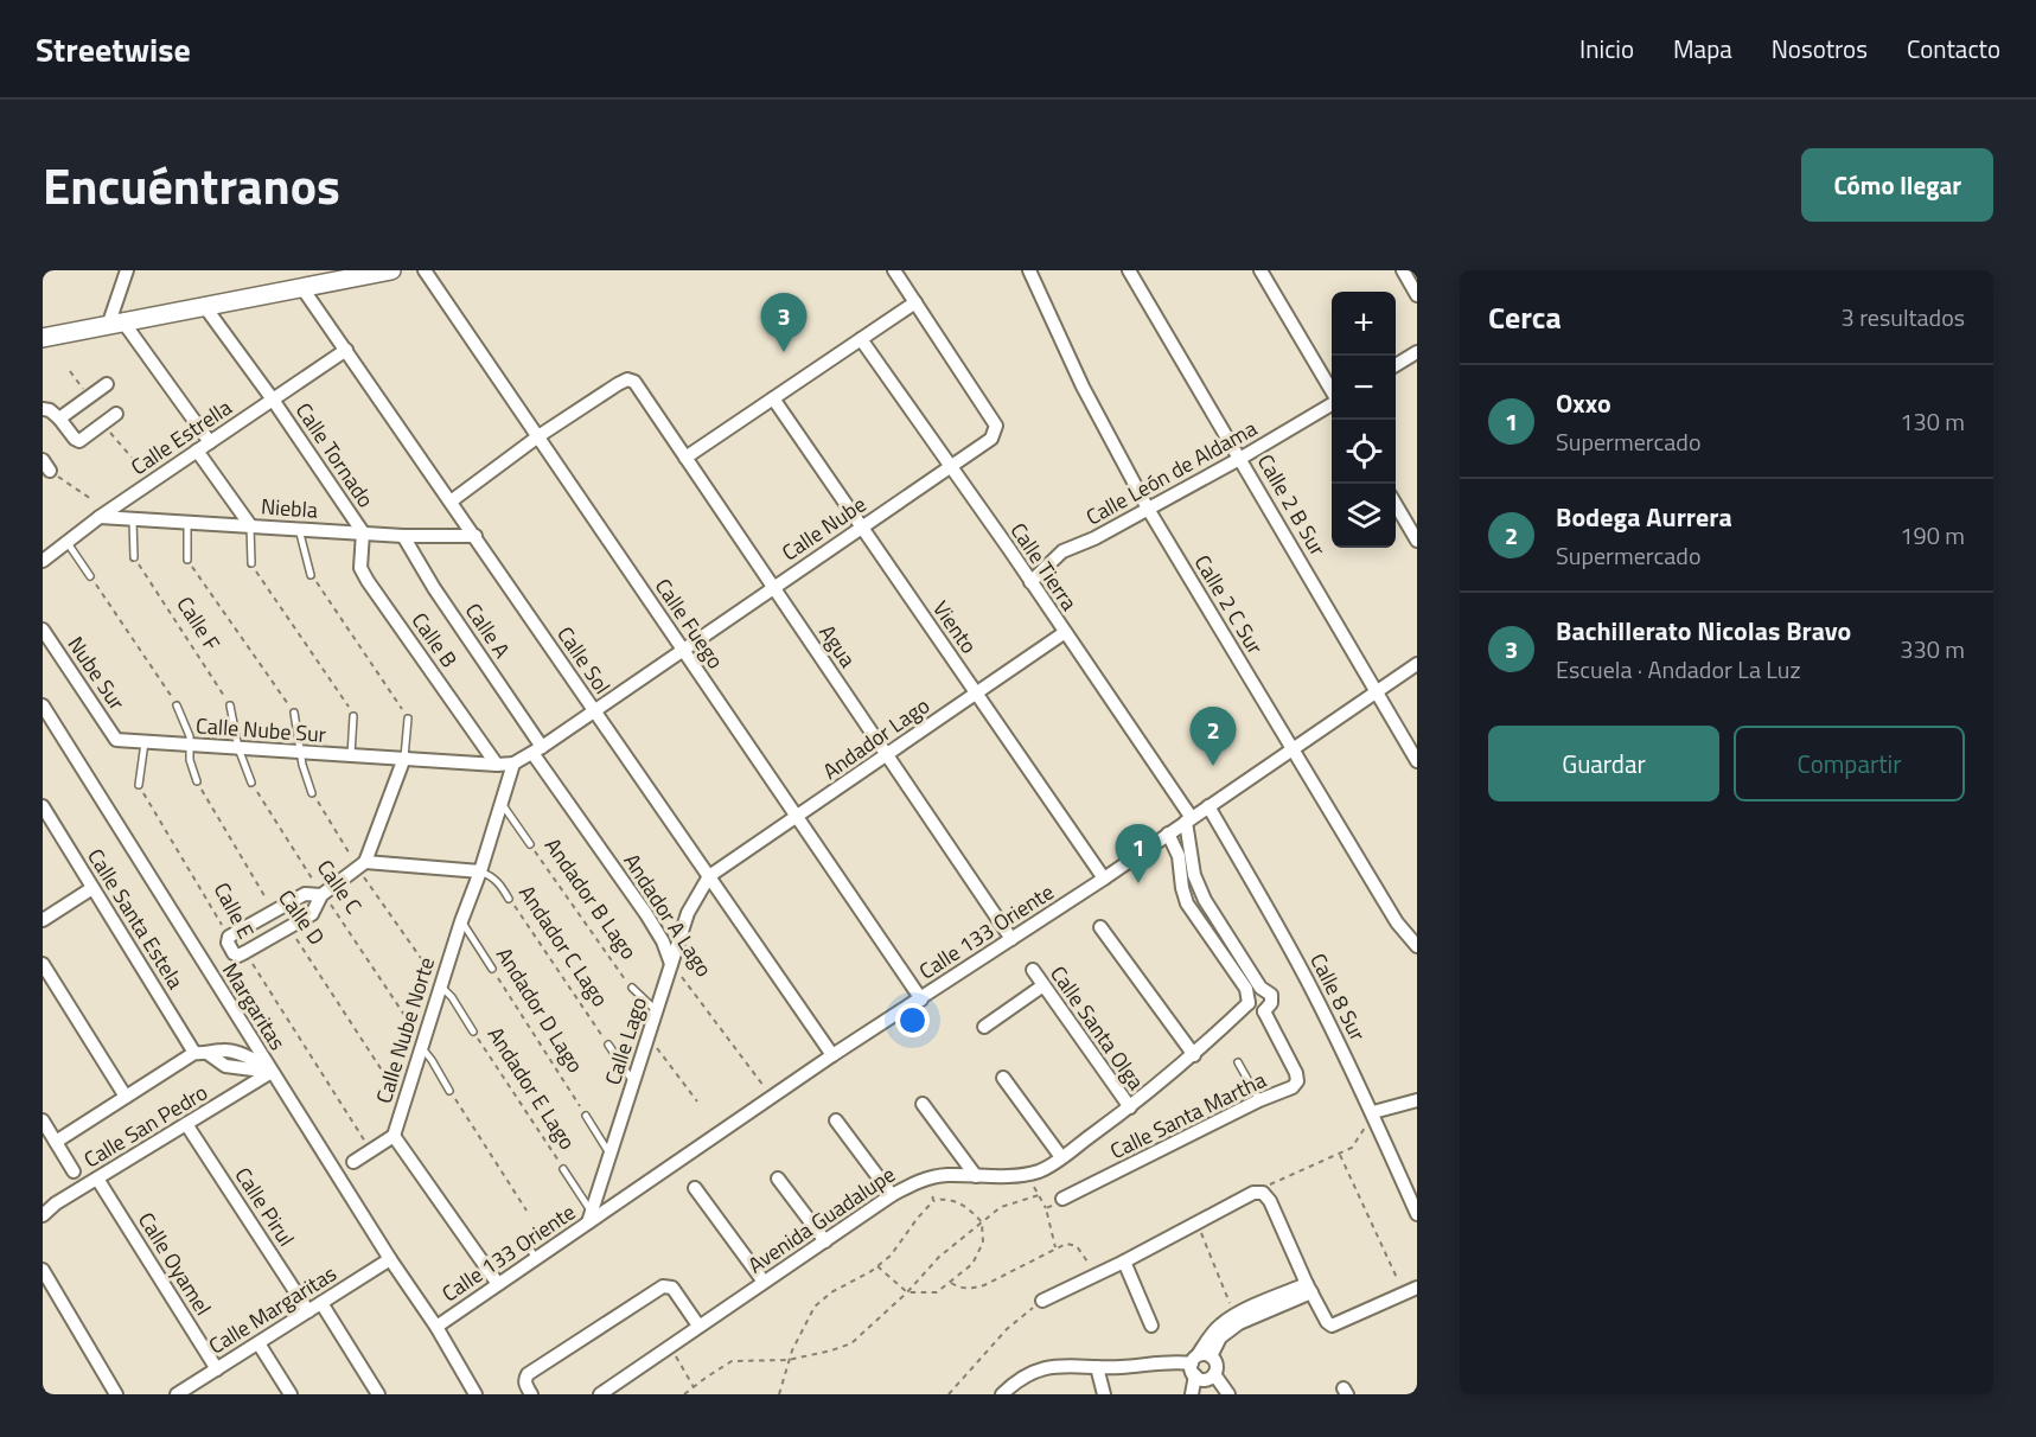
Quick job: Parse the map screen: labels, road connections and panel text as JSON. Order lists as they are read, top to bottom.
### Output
{
  "streets": {
    "street": [
      "Calle Estrella",
      "Calle Tornado",
      "Calle León de Aldama",
      "Calle 2 B Sur",
      "Niebla",
      "Calle Nube",
      "Calle Tierra",
      "Calle 2 C Sur",
      "Calle Fuego",
      "Viento",
      "Calle A",
      "Calle B",
      "Agua",
      "Calle Sol",
      "Nube Sur",
      "Calle Nube Sur",
      "Andador Lago",
      "Calle E",
      "Andador A Lago",
      "Calle Santa Estela",
      "Calle 133 Oriente",
      "Calle 8 Sur",
      "Margaritas",
      "Calle Santa Olga",
      "Calle Nube Norte",
      "Calle Lago",
      "Calle Santa Martha",
      "Calle San Pedro",
      "Calle Pirul",
      "Avenida Guadalupe",
      "Calle Oyamel",
      "Calle Margaritas"
    ],
    "lane": [
      "Andador B Lago",
      "Andador C Lago",
      "Andador D Lago",
      "Andador E Lago"
    ],
    "path": ["Calle F", "Calle C", "Calle D"]
  },
  "crossings": [
    ["Calle Estrella", "Calle Tornado"],
    ["Calle Estrella", "Niebla"],
    ["Calle Estrella", "Calle Sol"],
    ["Calle Tornado", "Niebla"],
    ["Calle Tornado", "Calle B"],
    ["Calle León de Aldama", "Calle 2 B Sur"],
    ["Calle León de Aldama", "Calle Tierra"],
    ["Calle León de Aldama", "Calle 2 C Sur"],
    ["Calle 2 B Sur", "Calle 133 Oriente"],
    ["Niebla", "Calle A"],
    ["Niebla", "Calle B"],
    ["Niebla", "Calle Sol"],
    ["Calle Nube", "Calle Tierra"],
    ["Calle Nube", "Calle Fuego"],
    ["Calle Nube", "Viento"],
    ["Calle Nube", "Calle A"],
    ["Calle Nube", "Agua"],
    ["Calle Nube", "Calle Sol"],
    ["Calle Nube", "Calle Nube Sur"],
    ["Calle Nube", "Andador A Lago"],
    ["Calle Nube", "Calle Nube Norte"],
    ["Calle Tierra", "Andador Lago"],
    ["Calle Tierra", "Calle 133 Oriente"],
    ["Calle 2 C Sur", "Calle 133 Oriente"],
    ["Calle Fuego", "Agua"],
    ["Calle Fuego", "Andador Lago"],
    ["Calle Fuego", "Calle 133 Oriente"],
    ["Viento", "Andador Lago"],
    ["Viento", "Calle 133 Oriente"],
    ["Calle A", "Andador A Lago"],
    ["Calle B", "Calle Nube Sur"],
    ["Agua", "Andador Lago"],
    ["Agua", "Calle 133 Oriente"],
    ["Calle Sol", "Andador Lago"],
    ["Calle Sol", "Calle 133 Oriente"],
    ["Calle Sol", "Calle Lago"],
    ["Nube Sur", "Calle Nube Sur"],
    ["Calle Nube Sur", "Calle Nube Norte"],
    ["Andador Lago", "Calle Lago"],
    ["Calle C", "Calle Nube Norte"],
    ["Andador B Lago", "Calle Nube Norte"],
    ["Andador B Lago", "Calle Lago"],
    ["Andador A Lago", "Calle 133 Oriente"],
    ["Andador A Lago", "Calle Lago"],
    ["Calle D", "Calle Nube Norte"],
    ["Calle 133 Oriente", "Calle 8 Sur"],
    ["Calle 133 Oriente", "Margaritas"],
    ["Calle 133 Oriente", "Calle Nube Norte"],
    ["Calle 133 Oriente", "Calle Lago"],
    ["Calle 133 Oriente", "Andador E Lago"],
    ["Andador C Lago", "Calle Nube Norte"],
    ["Margaritas", "Calle San Pedro"],
    ["Margaritas", "Calle Margaritas"],
    ["Andador D Lago", "Calle Nube Norte"],
    ["Calle Santa Olga", "Avenida Guadalupe"],
    ["Calle Nube Norte", "Andador E Lago"],
    ["Calle Lago", "Andador E Lago"],
    ["Calle San Pedro", "Calle Pirul"],
    ["Calle San Pedro", "Calle Oyamel"],
    ["Calle Pirul", "Calle Margaritas"],
    ["Calle Oyamel", "Calle Margaritas"]
  ],
  "page": {
    "header": "Streetwise",
    "nav": [
      "Inicio",
      "Mapa",
      "Nosotros",
      "Contacto"
    ],
    "title": "Encuéntranos",
    "buttons": [
      "Cómo llegar",
      ["Guardar", "Compartir"]
    ],
    "heading": ["Cerca", "3 resultados"],
    "map_buttons": ["+", "−"],
    "pins": ["3", "2", "1"],
    "list": [
      {
        "mark": "1",
        "name": "Oxxo",
        "note": "Supermercado",
        "value": "130 m"
      },
      {
        "mark": "2",
        "name": "Bodega Aurrera",
        "note": "Supermercado",
        "value": "190 m"
      },
      {
        "mark": "3",
        "name": "Bachillerato Nicolas Bravo",
        "note": "Escuela · Andador La Luz",
        "value": "330 m"
      }
    ]
  }
}
